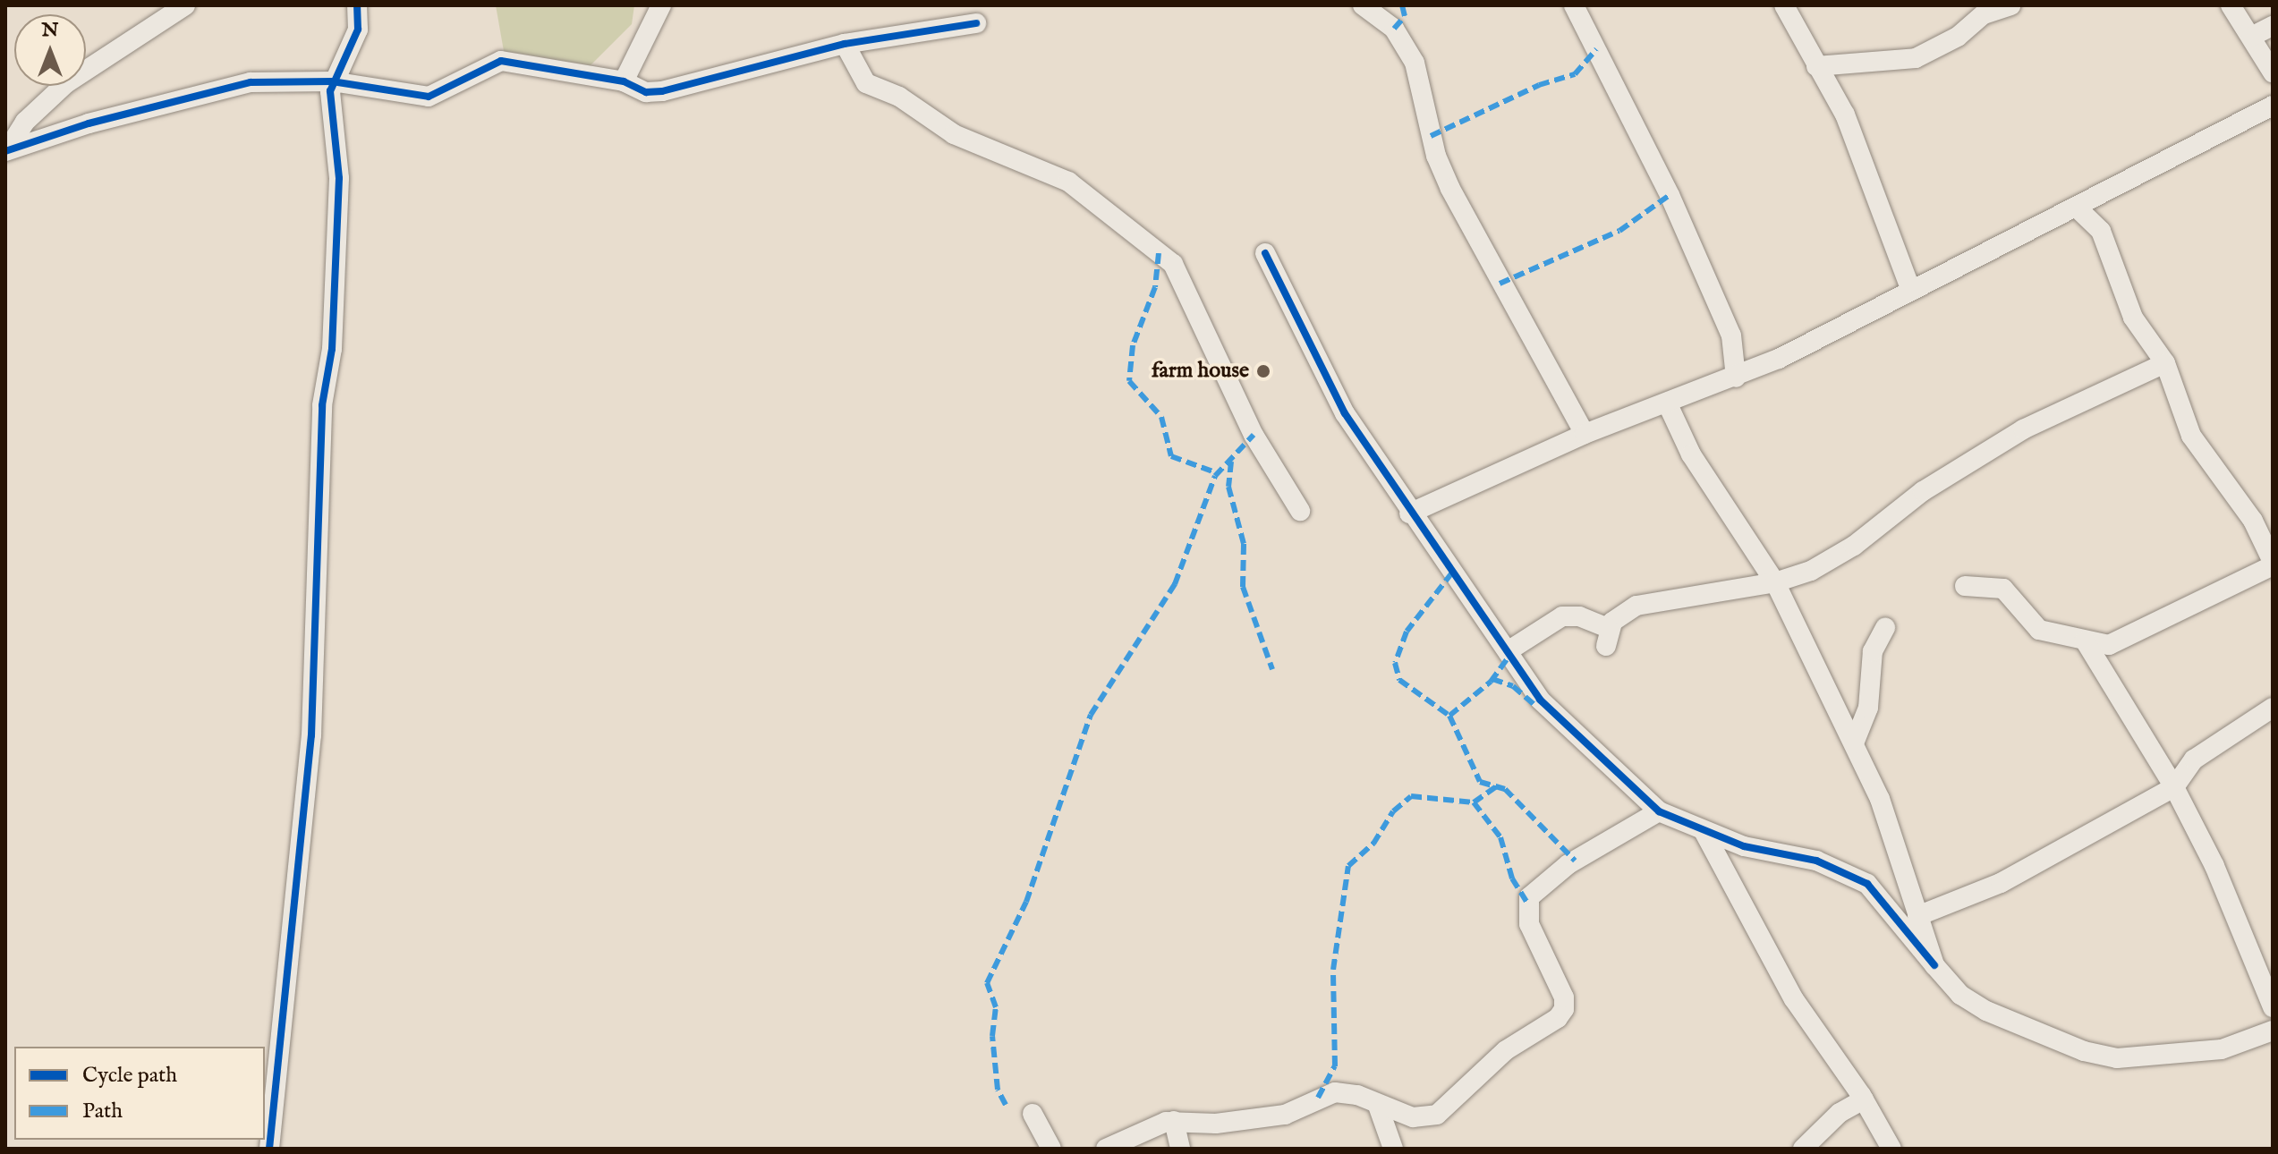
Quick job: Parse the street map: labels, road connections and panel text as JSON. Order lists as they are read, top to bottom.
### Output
{
  "places": ["farm house"],
  "legend": ["Cycle path", "Path"],
  "north": "top"
}
